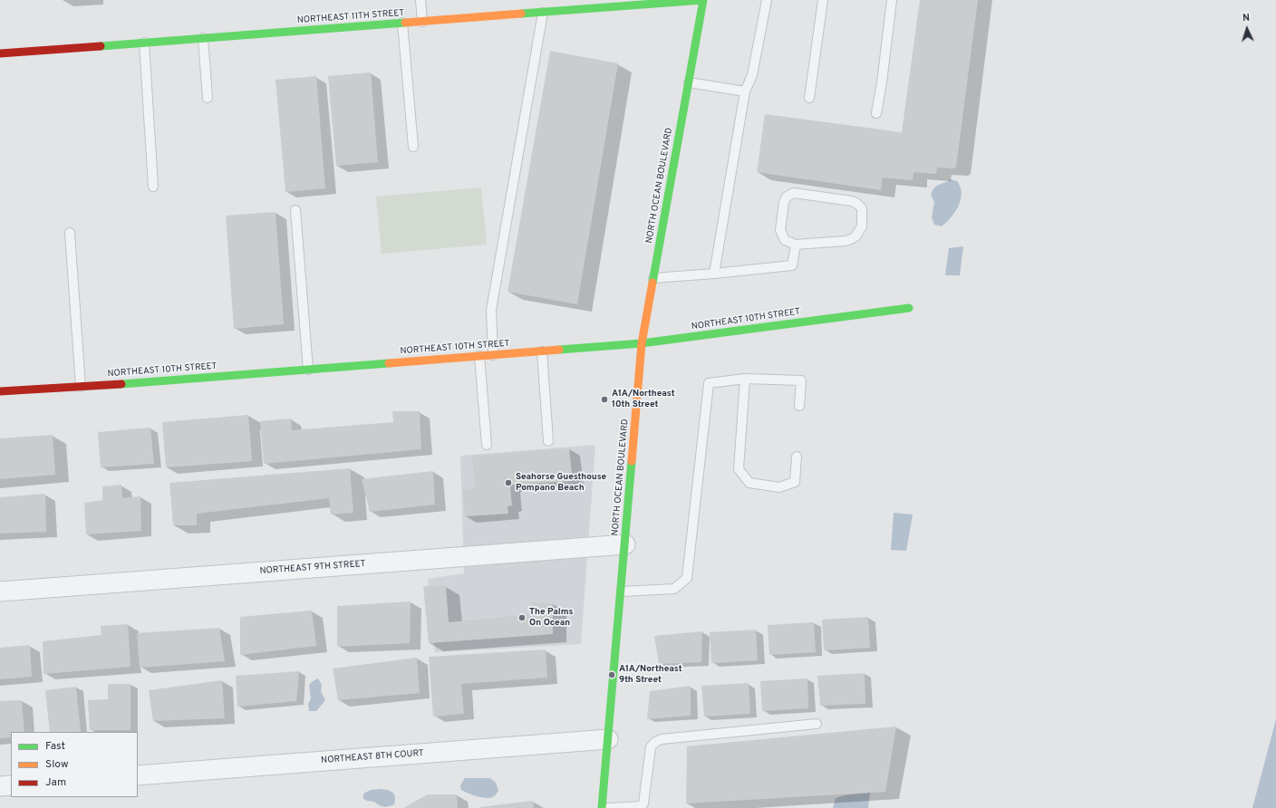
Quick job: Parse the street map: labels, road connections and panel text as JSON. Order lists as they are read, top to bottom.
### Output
{
  "streets": {
    "street": [
      "NORTHEAST 11TH STREET",
      "NORTH OCEAN BOULEVARD",
      "NORTHEAST 10TH STREET",
      "NORTHEAST 9TH STREET",
      "NORTHEAST 8TH COURT"
    ]
  },
  "crossings": [
    ["NORTHEAST 11TH STREET", "NORTH OCEAN BOULEVARD"],
    ["NORTH OCEAN BOULEVARD", "NORTHEAST 10TH STREET"],
    ["NORTH OCEAN BOULEVARD", "NORTHEAST 9TH STREET"],
    ["NORTH OCEAN BOULEVARD", "NORTHEAST 8TH COURT"]
  ],
  "places": [
    "A1A/Northeast 10th Street",
    "Seahorse Guesthouse Pompano Beach",
    "The Palms On Ocean",
    "A1A/Northeast 9th Street"
  ],
  "legend": ["Fast", "Slow", "Jam"],
  "north": "top"
}
